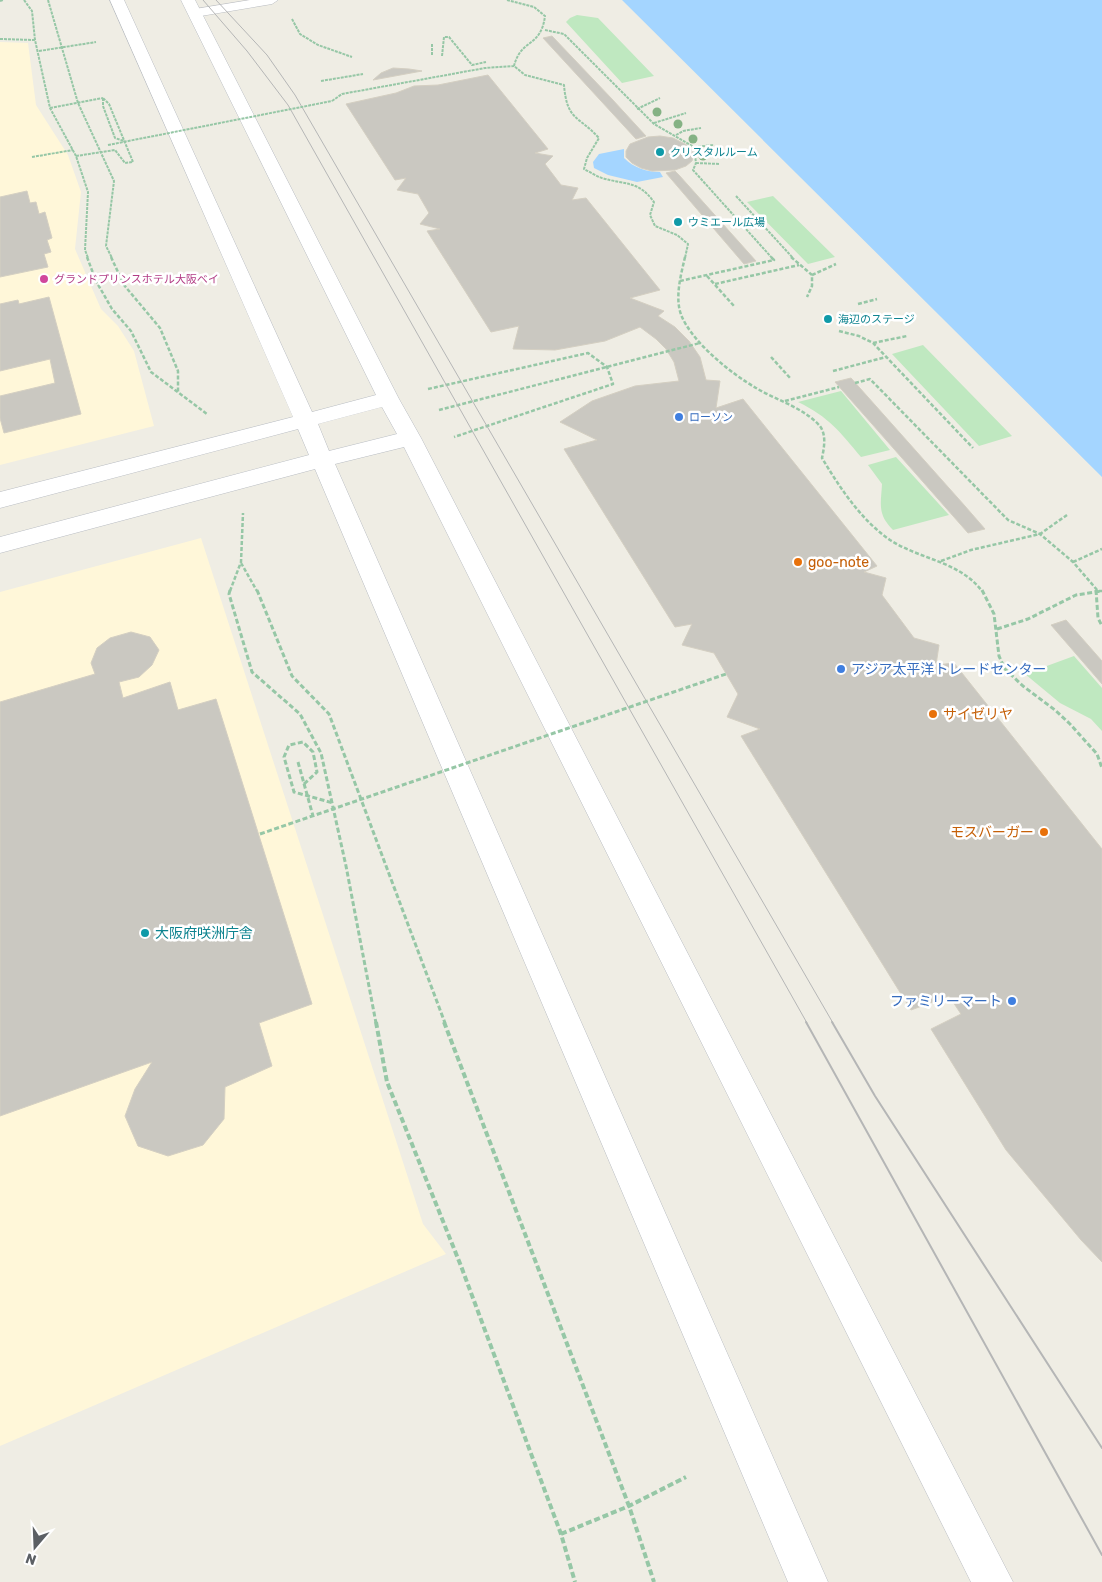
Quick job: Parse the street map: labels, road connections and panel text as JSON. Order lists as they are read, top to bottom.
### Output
{
  "places": [
    "クリスタルルーム",
    "ウミエール広場",
    "グランドプリンスホテル大阪ベイ",
    "海辺のステージ",
    "ローソン",
    "goo-note",
    "アジア太平洋トレードセンター",
    "サイゼリヤ",
    "モスバーガー",
    "大阪府咲洲庁舎",
    "ファミリーマート"
  ],
  "north": "bottom"
}
